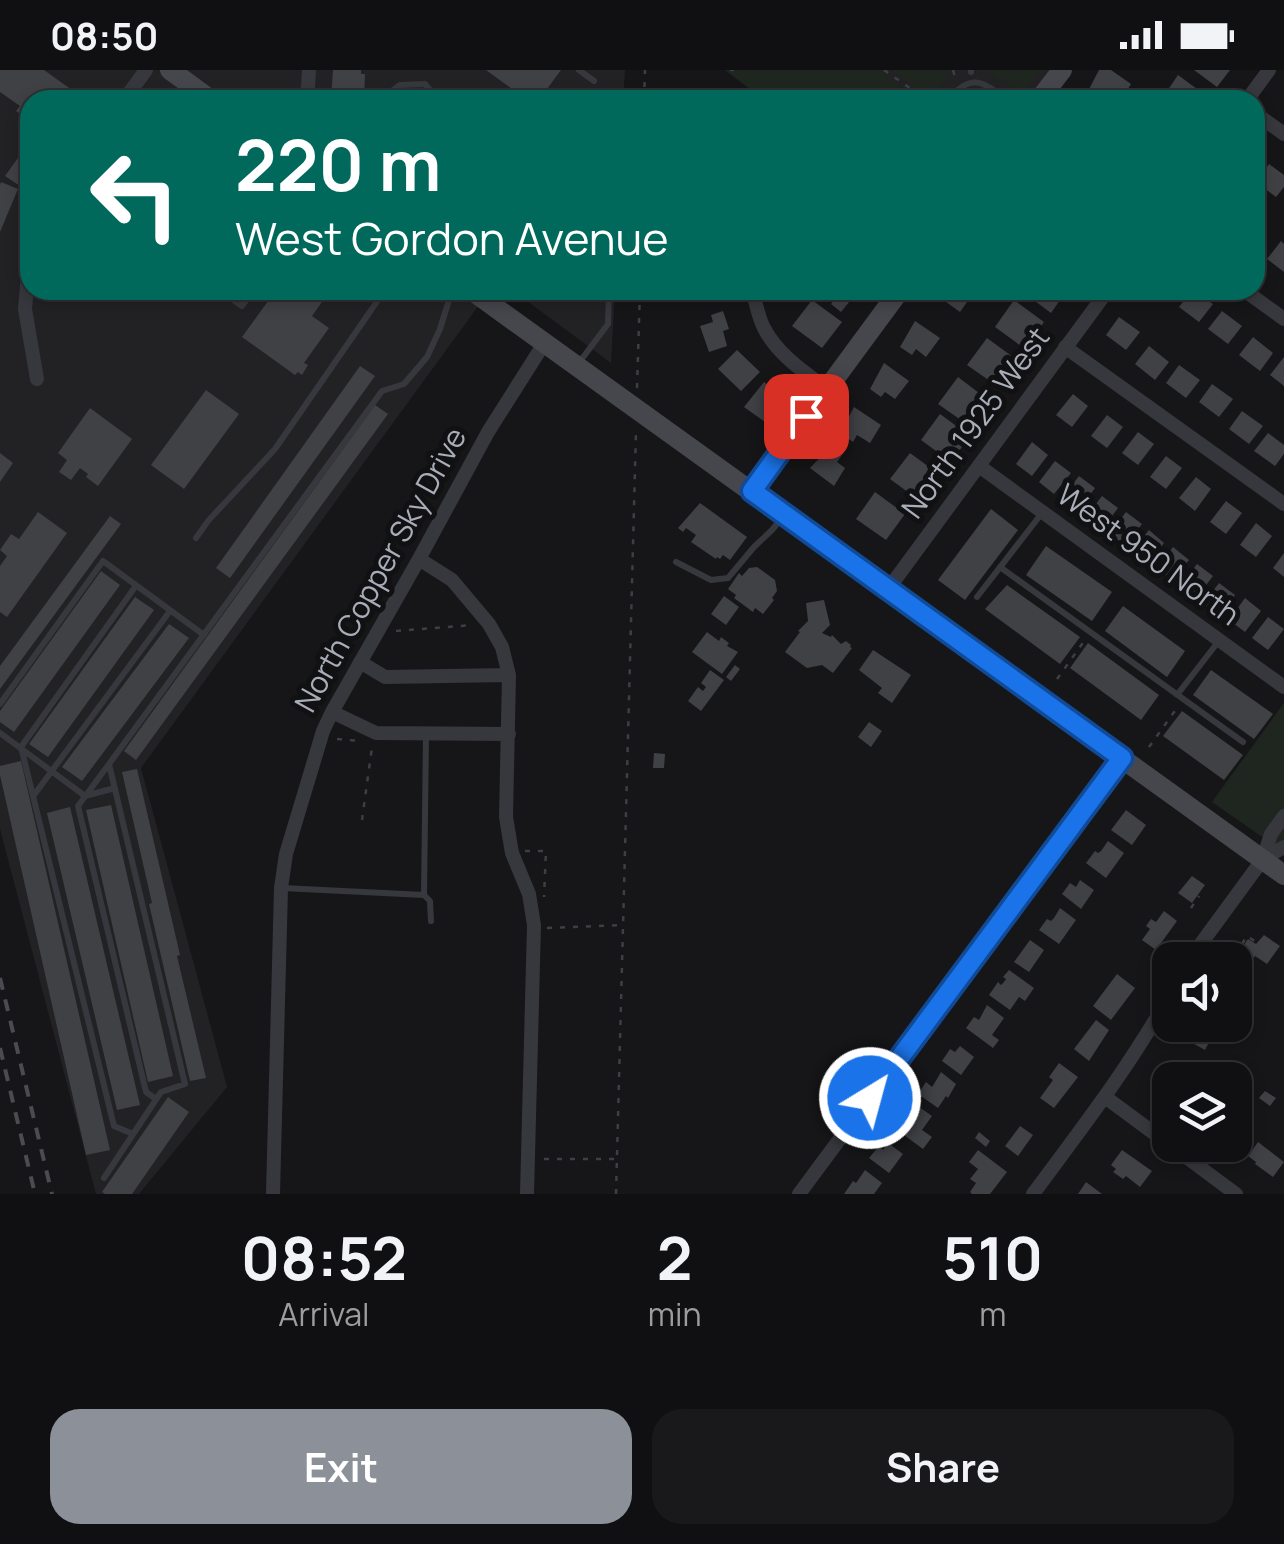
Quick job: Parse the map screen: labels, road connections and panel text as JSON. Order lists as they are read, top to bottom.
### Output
{
  "streets": {
    "street": ["North 1925 West", "West 950 North", "North Copper Sky Drive"]
  },
  "crossings": [
    ["North 1925 West", "West 950 North"]
  ],
  "page": {
    "status": "08:50",
    "turn": ["220 m", "West Gordon Avenue"],
    "eta": [
      "08:52",
      "Arrival",
      "2",
      "min",
      "510",
      "m"
    ],
    "buttons": ["Exit", "Share"]
  }
}
